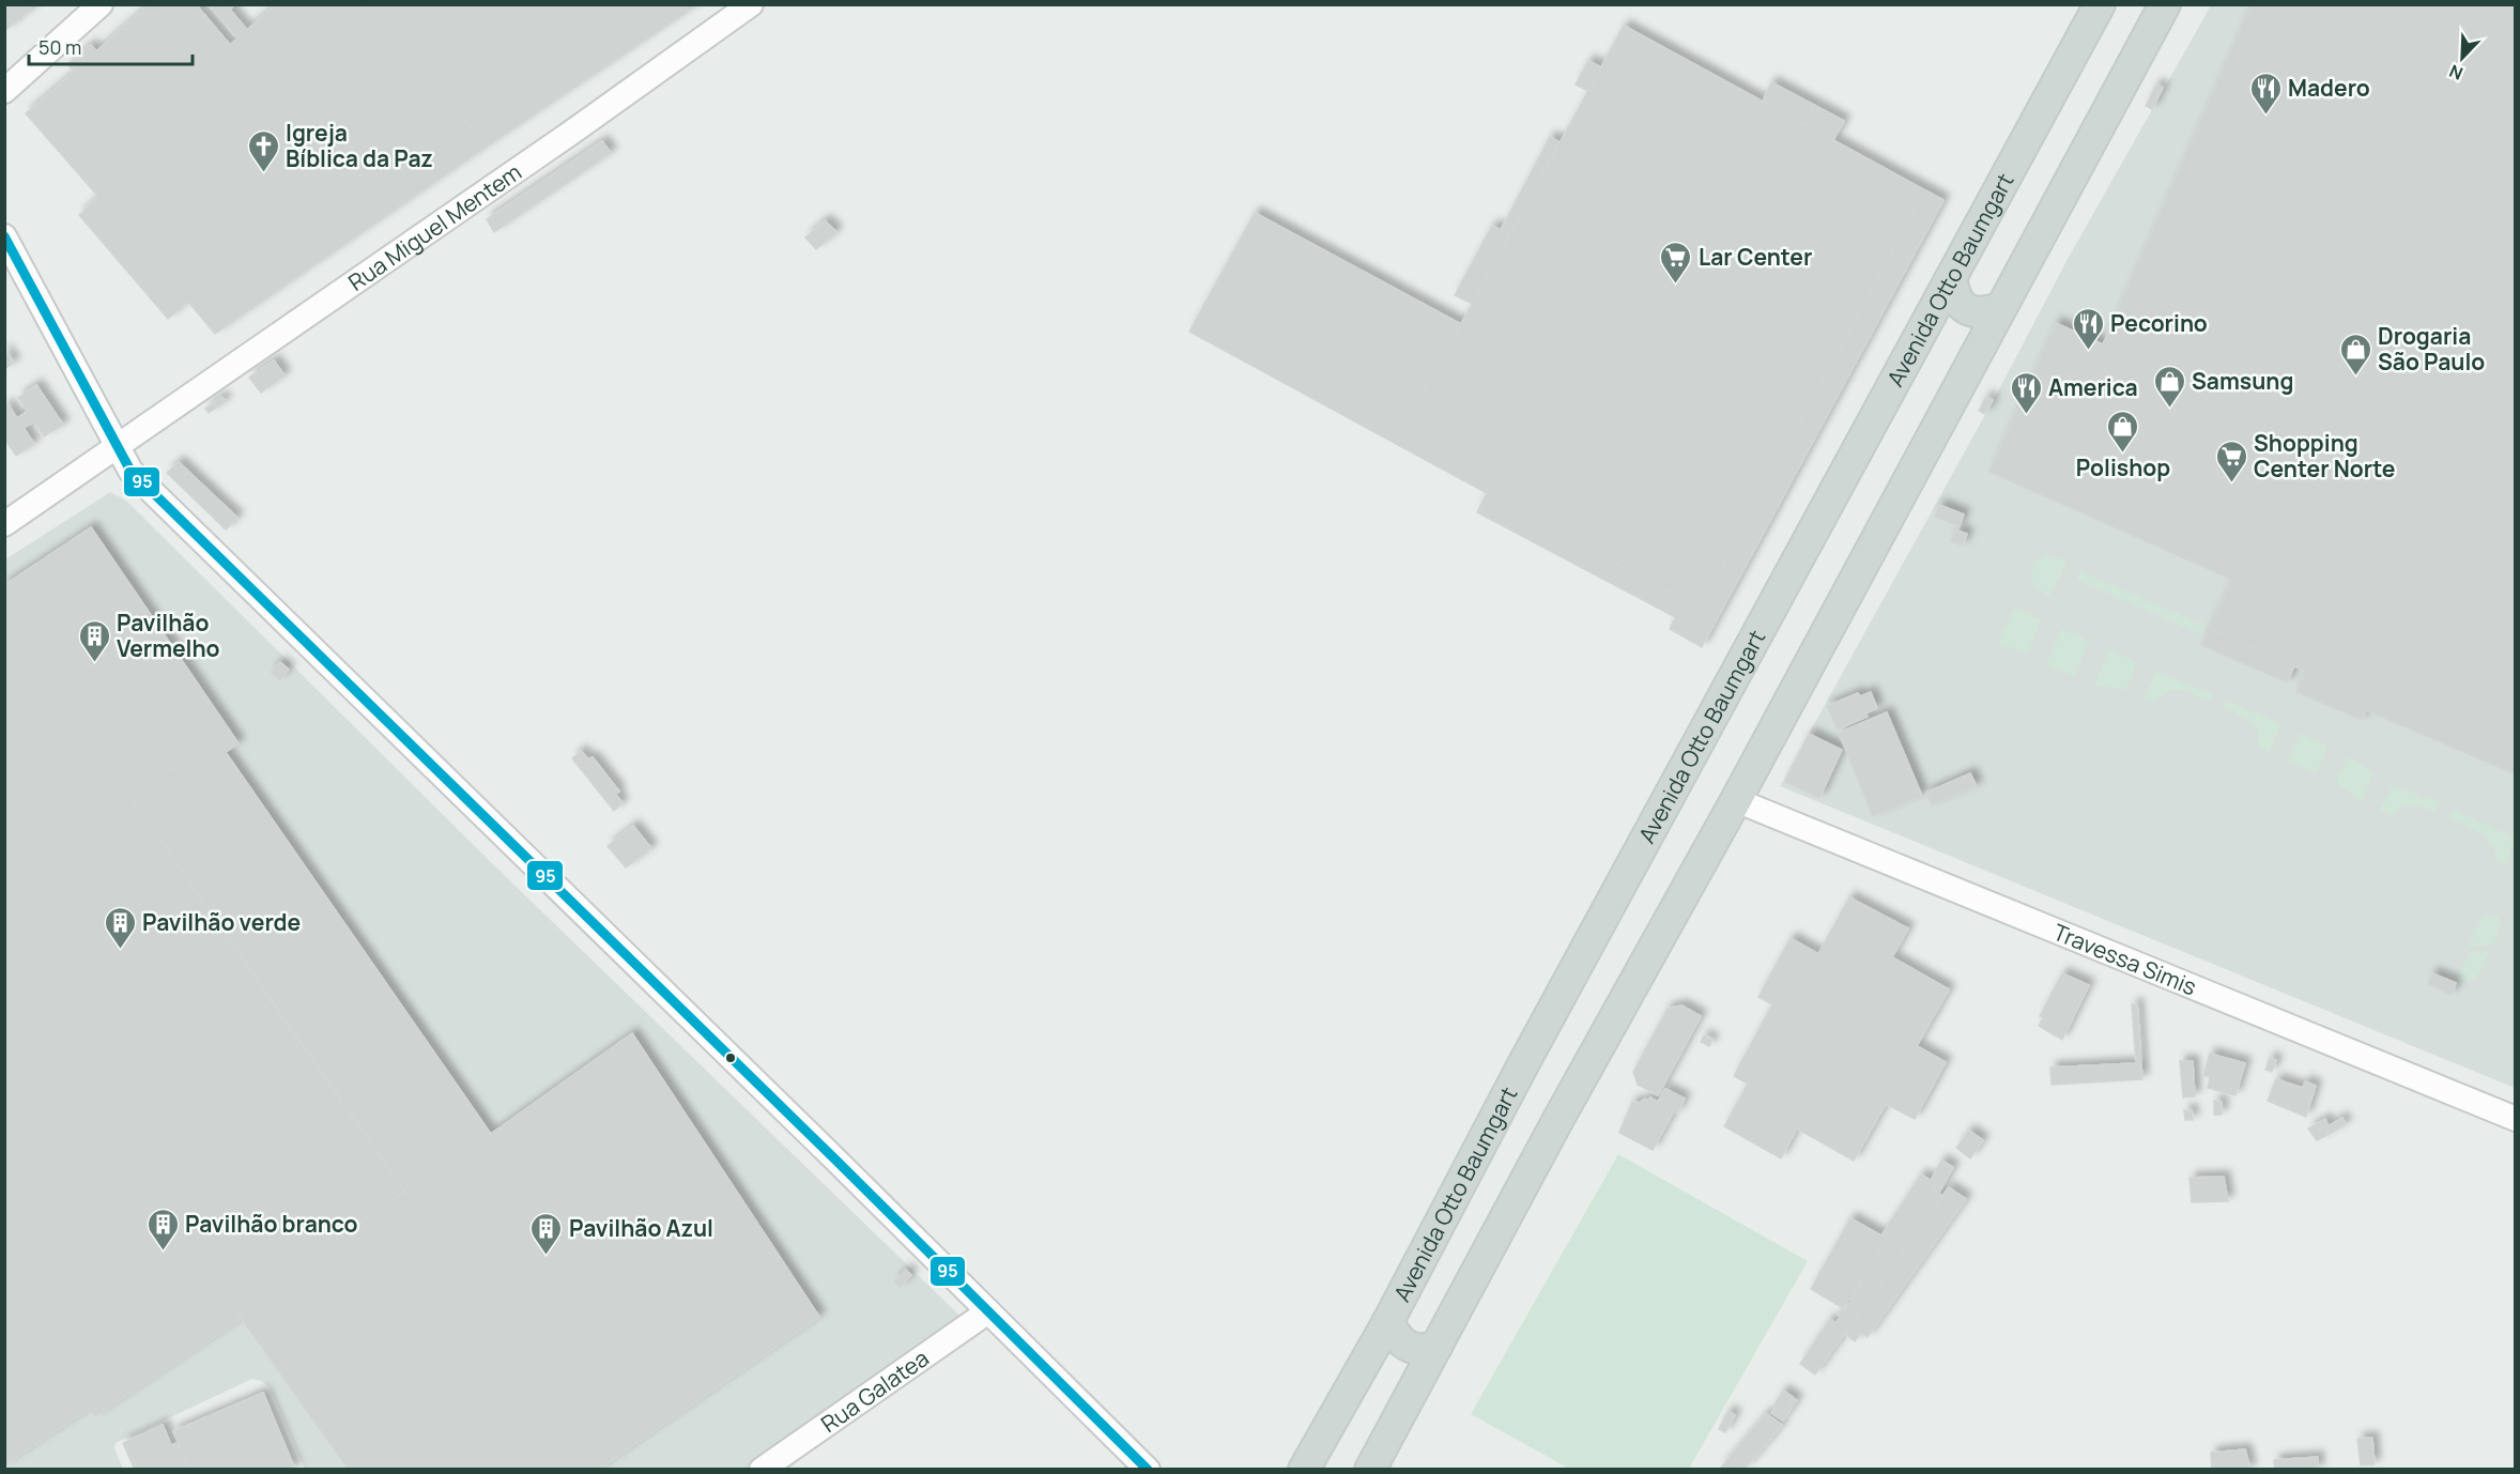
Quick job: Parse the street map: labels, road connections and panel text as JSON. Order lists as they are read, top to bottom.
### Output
{
  "streets": {
    "main road": ["Avenida Otto Baumgart"],
    "street": ["Rua Miguel Mentem", "Travessa Simis", "Rua Galatea"]
  },
  "places": {
    "restaurant": ["Madero", "Pecorino", "America"],
    "church": ["Igreja Bíblica da Paz"],
    "supermarket": ["Lar Center", "Shopping Center Norte"],
    "shop": ["Drogaria São Paulo", "Samsung", "Polishop"],
    "building": [
      "Pavilhão Vermelho",
      "Pavilhão verde",
      "Pavilhão branco",
      "Pavilhão Azul"
    ]
  },
  "lines": ["transit line 95"],
  "scale_bar": "50 m",
  "north": "bottom left"
}
